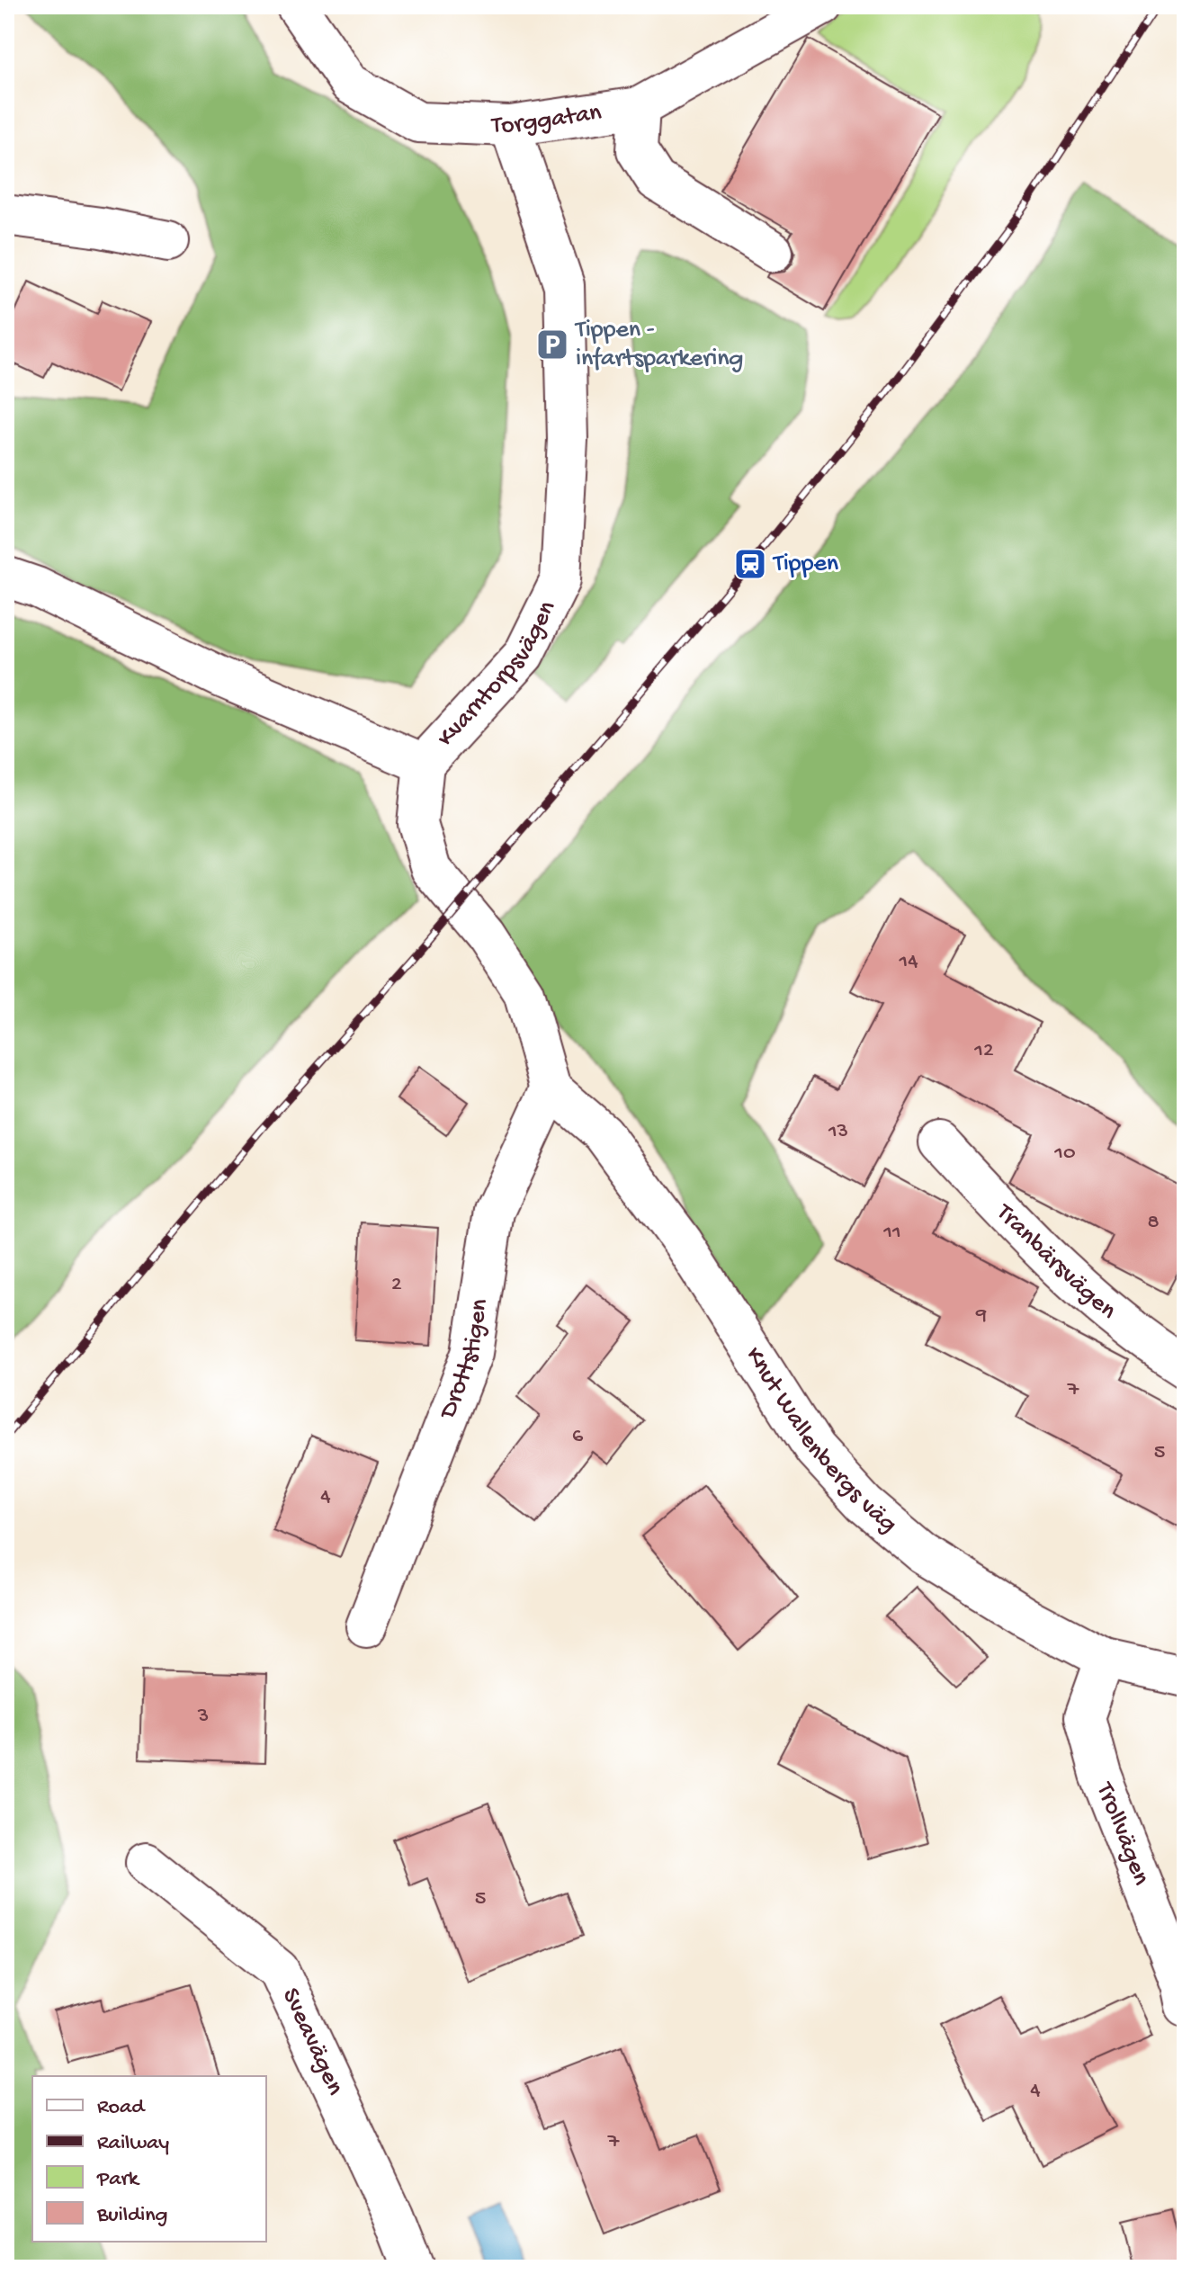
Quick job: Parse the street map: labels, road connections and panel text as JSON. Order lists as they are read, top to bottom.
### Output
{
  "streets": {
    "street": [
      "Torggatan",
      "Kvarntorpsvägen",
      "Tranbärsvägen",
      "Drottstigen",
      "Knut Wallenbergs väg",
      "Trollvägen",
      "Sveavägen"
    ]
  },
  "crossings": [
    ["Torggatan", "Kvarntorpsvägen"],
    ["Drottstigen", "Knut Wallenbergs väg"],
    ["Knut Wallenbergs väg", "Trollvägen"]
  ],
  "places": {
    "parking": ["Tippen - infartsparkering"],
    "station": ["Tippen"]
  },
  "house_numbers": [
    "14",
    "12",
    "13",
    "10",
    "8",
    "11",
    "2",
    "9",
    "7",
    "6",
    "5",
    "4",
    "3",
    "5",
    "4",
    "7"
  ],
  "legend": [
    "Road",
    "Railway",
    "Park",
    "Building"
  ]
}
